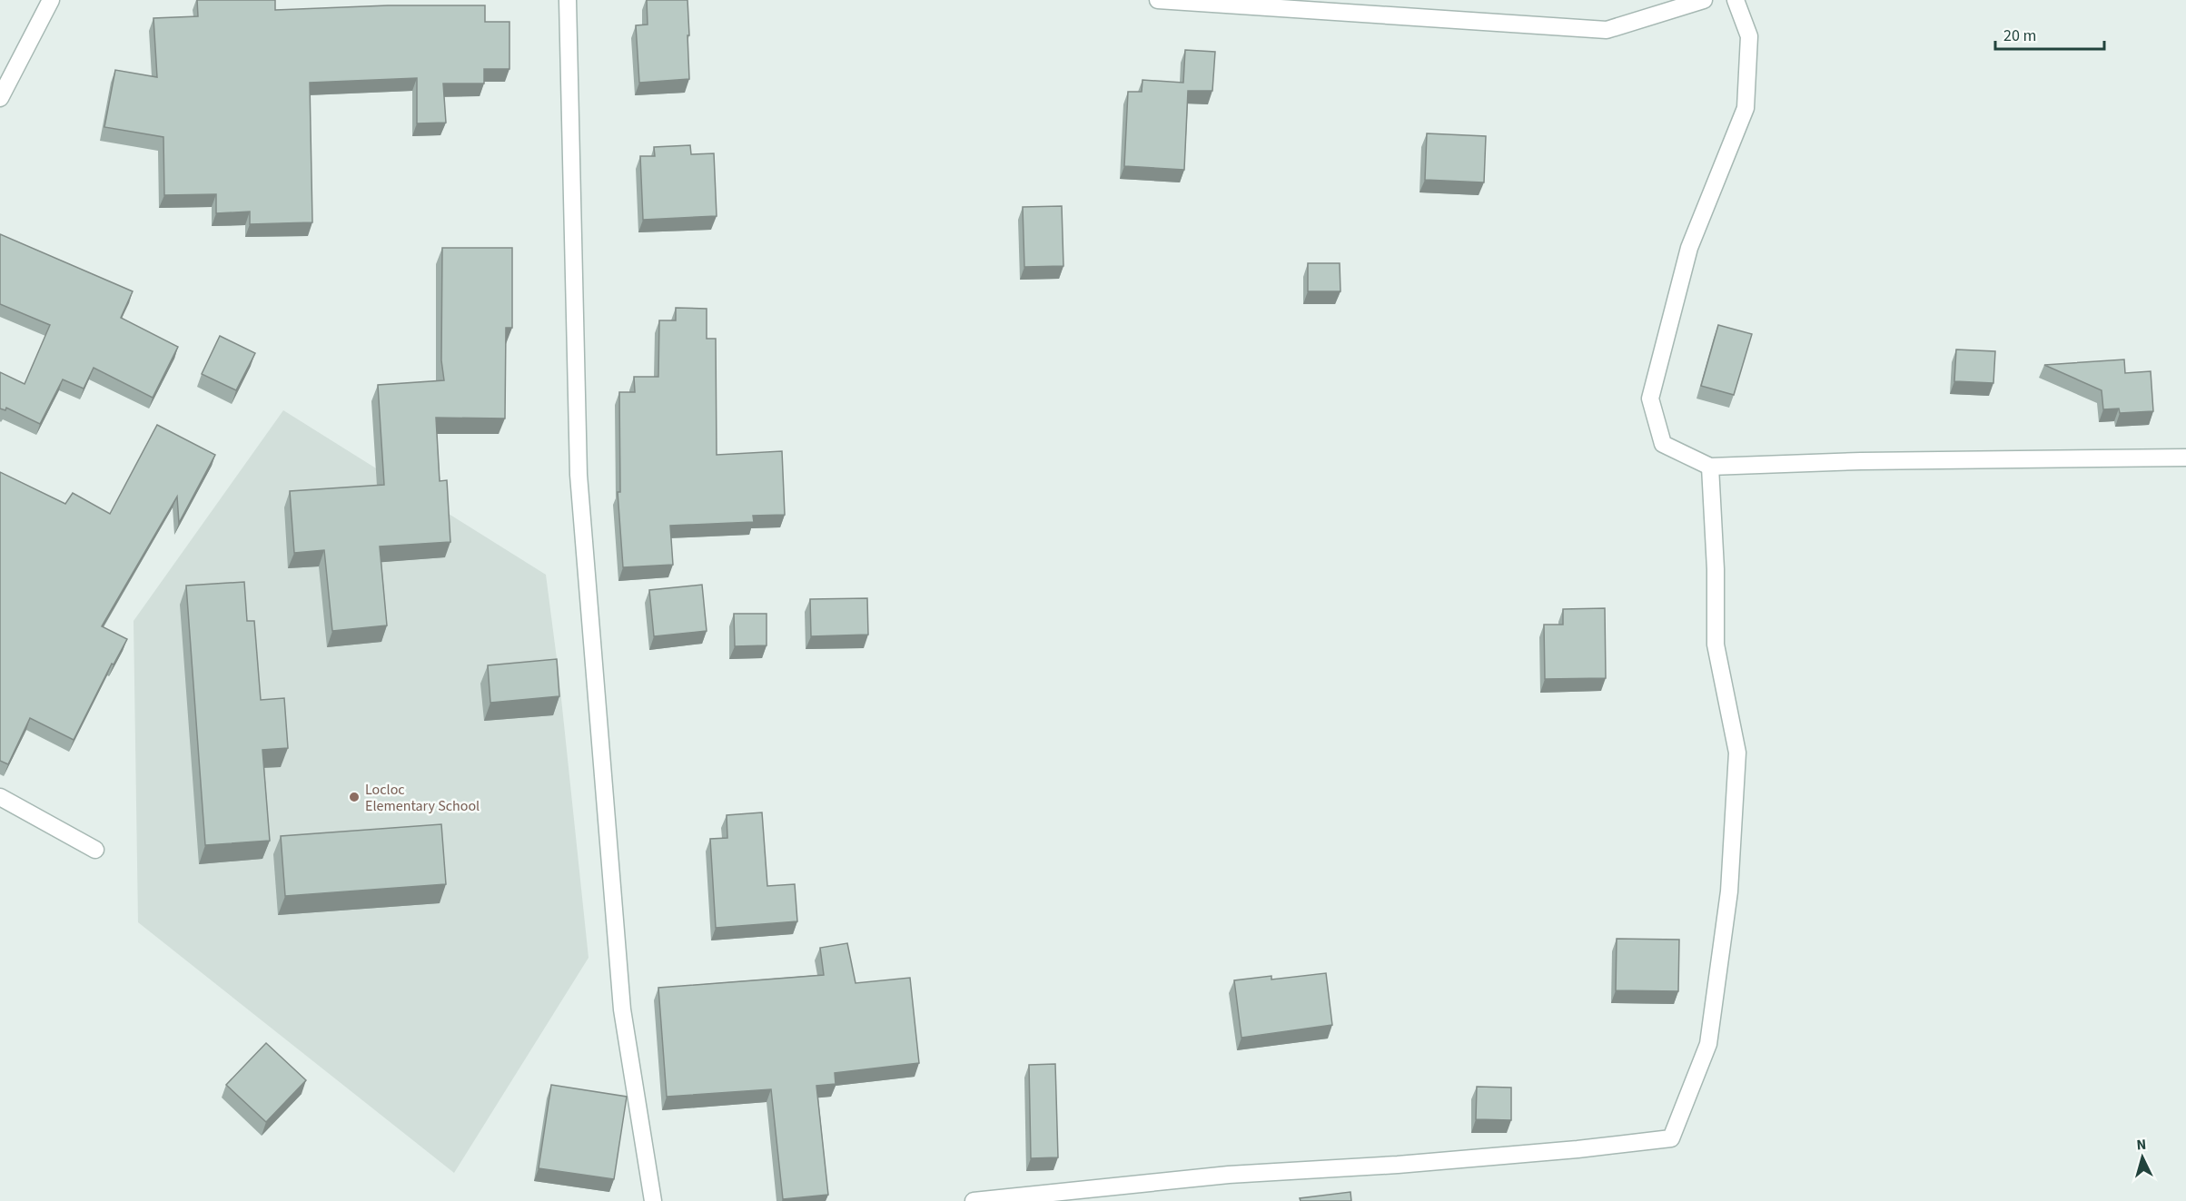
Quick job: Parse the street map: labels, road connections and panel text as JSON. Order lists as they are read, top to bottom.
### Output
{
  "places": ["Locloc Elementary School"],
  "scale_bar": "20 m",
  "north": "top"
}
